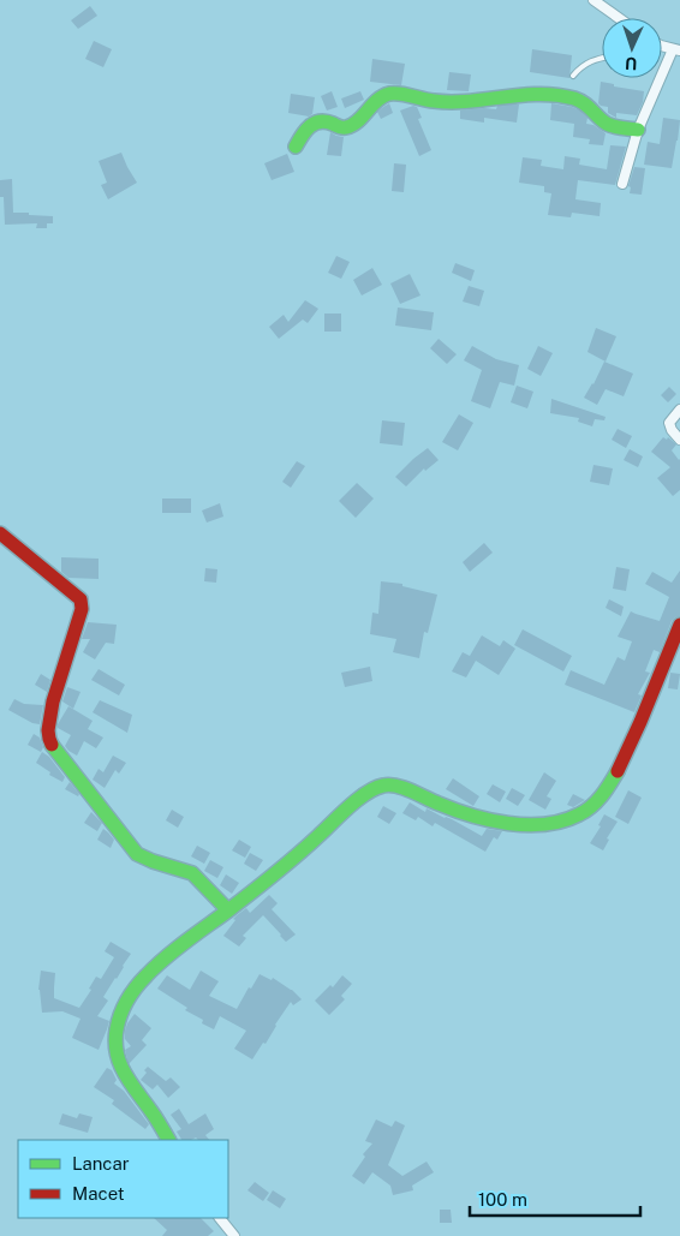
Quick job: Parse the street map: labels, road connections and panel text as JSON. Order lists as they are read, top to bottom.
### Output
{
  "legend": ["Lancar", "Macet"],
  "scale_bar": "100 m",
  "north": "bottom"
}
